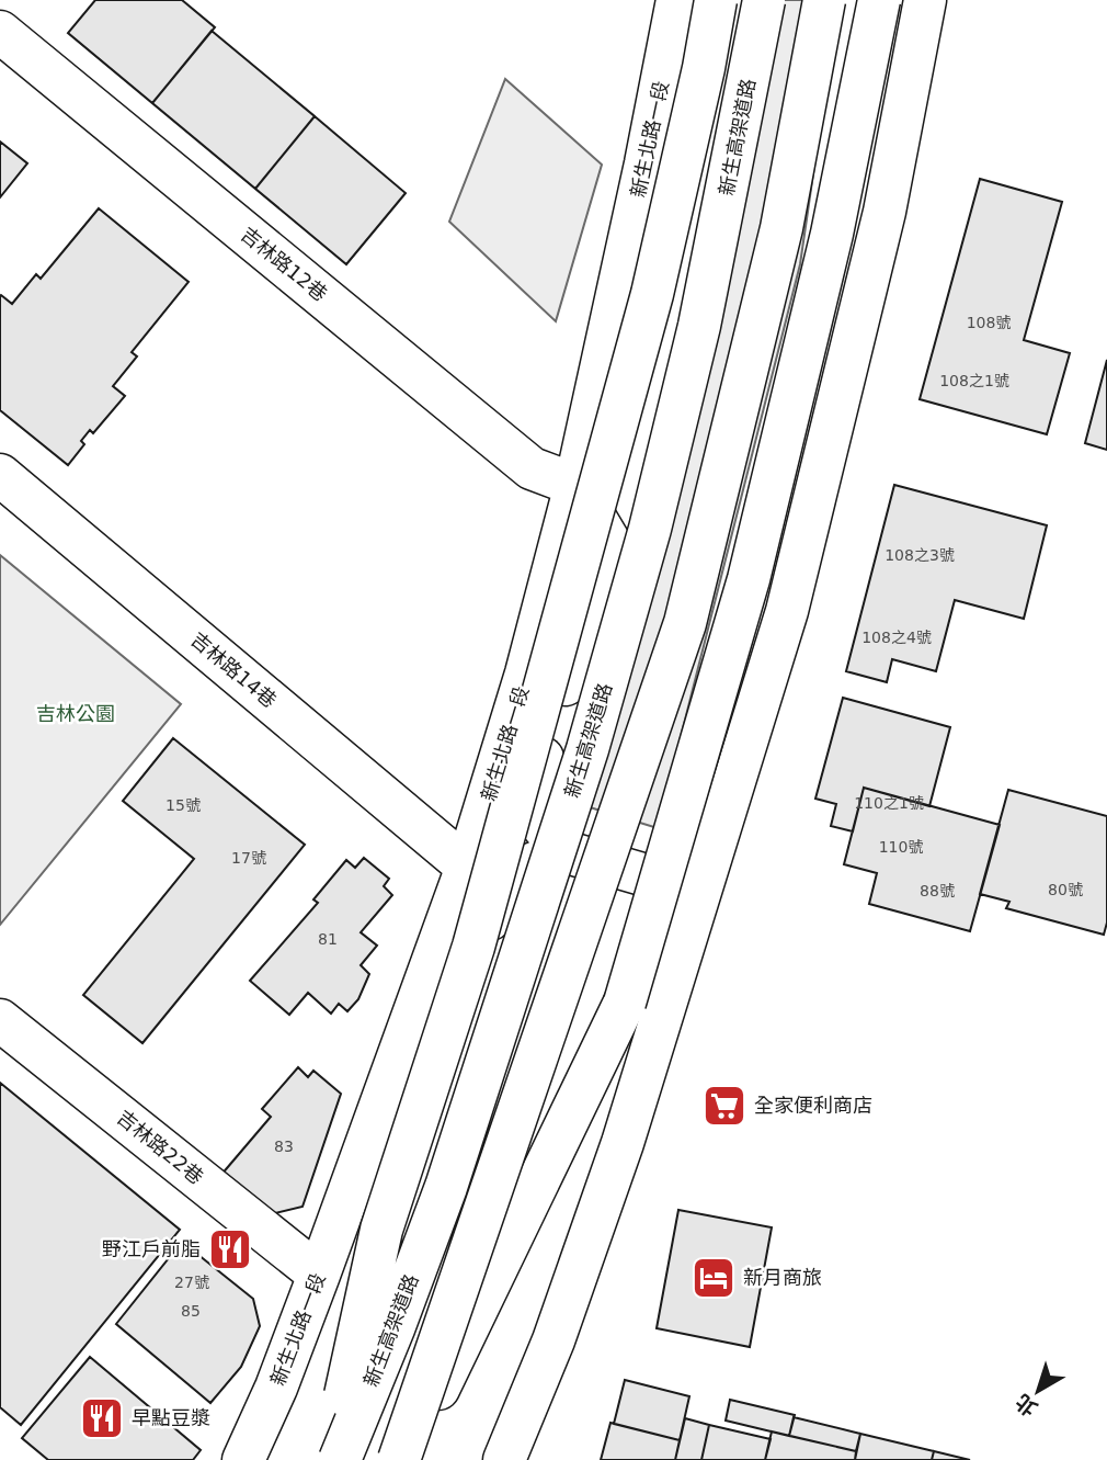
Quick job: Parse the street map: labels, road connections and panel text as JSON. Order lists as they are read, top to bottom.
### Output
{
  "streets": {
    "main road": [
      "新生高架道路",
      "新生北路一段",
      "吉林路12巷",
      "吉林路14巷",
      "吉林路22巷"
    ]
  },
  "crossings": [
    ["新生北路一段", "吉林路12巷"],
    ["新生北路一段", "吉林路14巷"],
    ["新生北路一段", "吉林路22巷"]
  ],
  "parks": ["吉林公園"],
  "places": {
    "supermarket": ["全家便利商店"],
    "restaurant": ["野江戶前脂", "早點豆漿"],
    "hotel": ["新月商旅"]
  },
  "house_numbers": [
    "108號",
    "108之1號",
    "108之3號",
    "108之4號",
    "110之1號",
    "15號",
    "110號",
    "17號",
    "80號",
    "88號",
    "81",
    "83",
    "27號",
    "85"
  ],
  "north": "bottom left"
}
